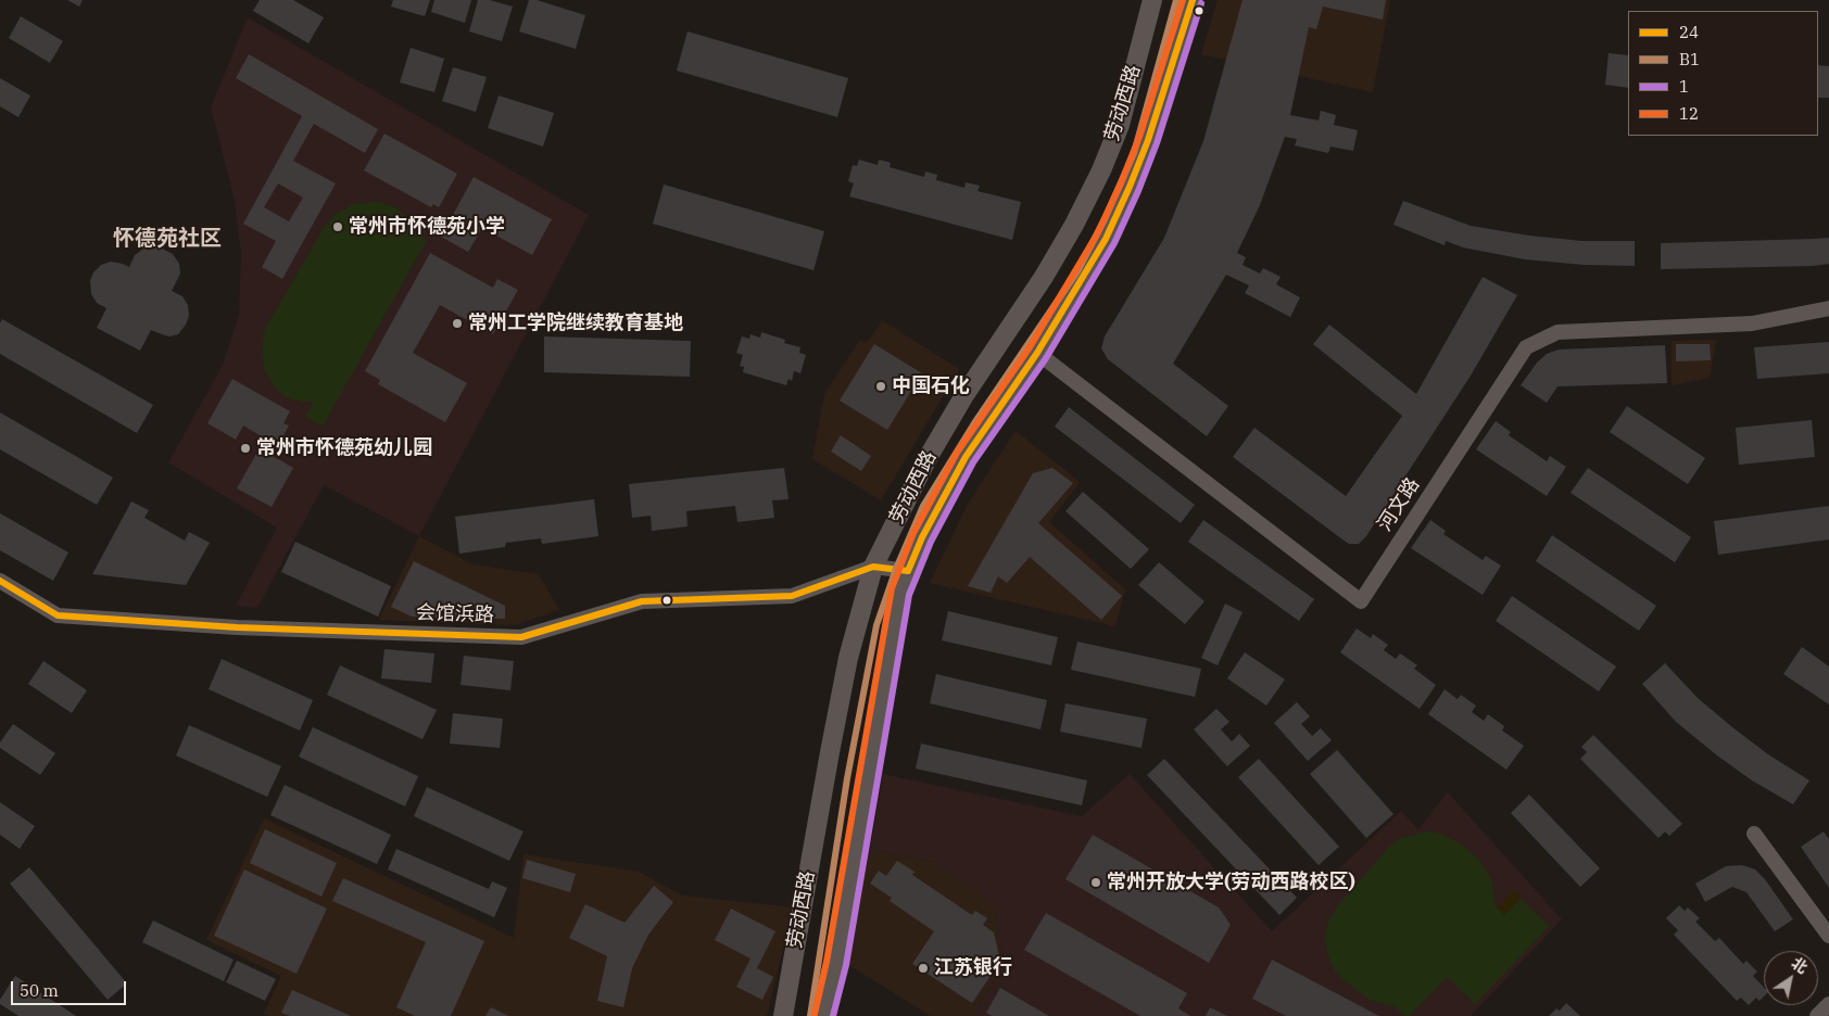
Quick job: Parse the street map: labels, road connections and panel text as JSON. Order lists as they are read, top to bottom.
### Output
{
  "streets": {
    "main road": ["劳动西路"],
    "street": ["河文路", "会馆浜路"]
  },
  "crossings": [
    ["劳动西路", "河文路"],
    ["劳动西路", "会馆浜路"]
  ],
  "districts": ["怀德苑社区"],
  "places": [
    "常州市怀德苑小学",
    "常州工学院继续教育基地",
    "中国石化",
    "常州市怀德苑幼儿园",
    "常州开放大学(劳动西路校区)",
    "江苏银行"
  ],
  "lines": [
    "transit line 24",
    "transit line B1",
    "transit line 12",
    "transit line 1"
  ],
  "legend": [
    "24",
    "B1",
    "1",
    "12"
  ],
  "scale_bar": "50 m",
  "north": "top right"
}
